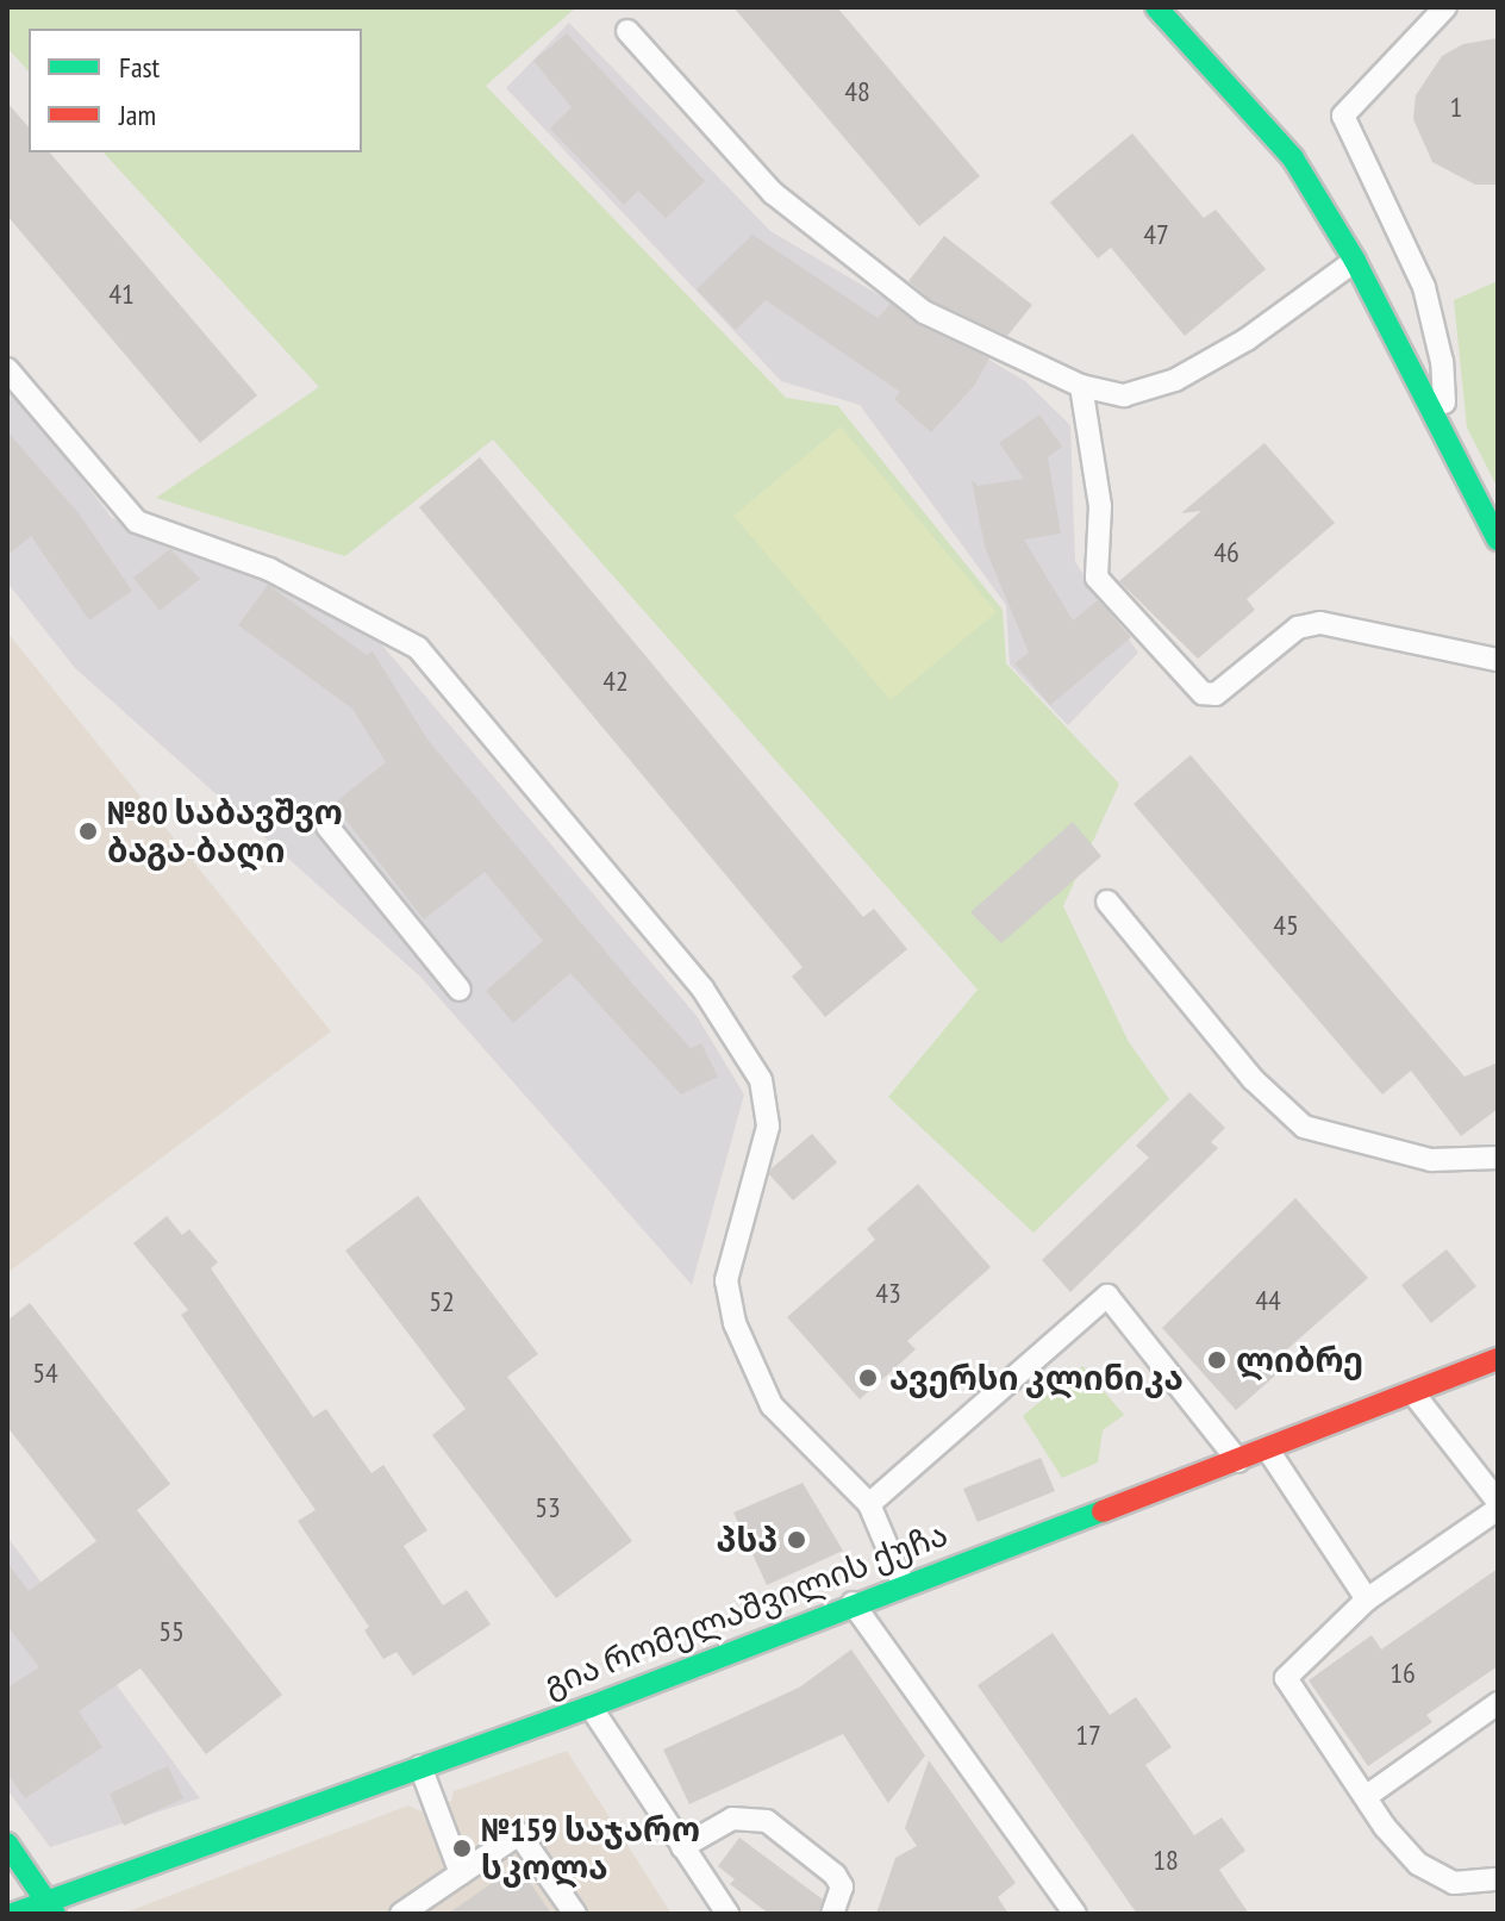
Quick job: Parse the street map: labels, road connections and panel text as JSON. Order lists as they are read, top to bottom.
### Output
{
  "streets": {
    "street": ["გია რომელაშვილის ქუჩა"]
  },
  "places": [
    "№80 საბავშვო ბაგა-ბაღი",
    "ლიბრე",
    "ავერსი კლინიკა",
    "პსპ",
    "№159 საჯარო სკოლა"
  ],
  "house_numbers": [
    "48",
    "1",
    "47",
    "41",
    "46",
    "42",
    "45",
    "43",
    "44",
    "52",
    "54",
    "53",
    "55",
    "16",
    "17",
    "18"
  ],
  "legend": ["Fast", "Jam"]
}
